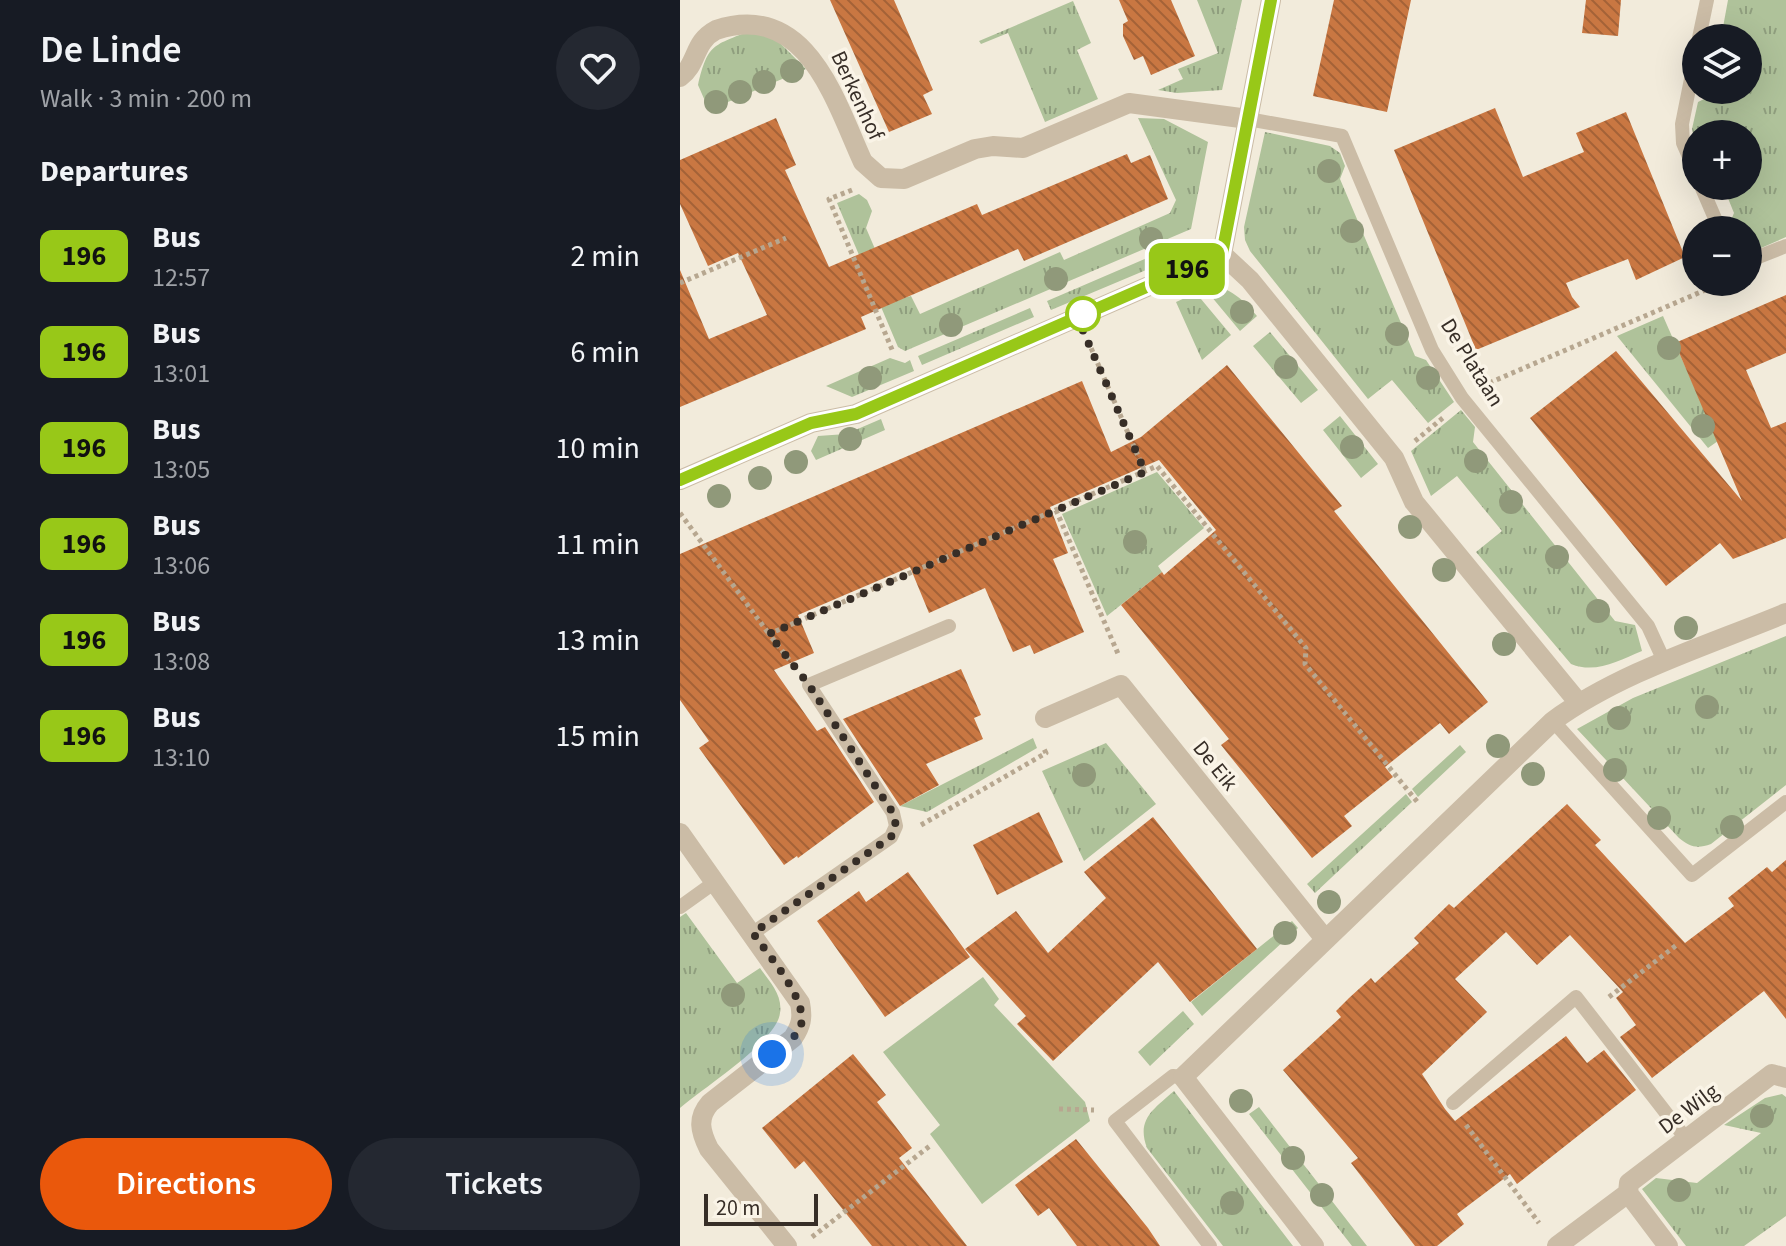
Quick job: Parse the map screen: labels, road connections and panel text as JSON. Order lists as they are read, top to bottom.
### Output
{
  "streets": {
    "street": ["Berkenhof", "De Eik", "De Wilg"],
    "lane": ["De Plataan"]
  },
  "lines": ["bus line 196"],
  "scale_bar": "20 m",
  "page": {
    "heading": [
      ["De Linde", "Walk · 3 min · 200 m"],
      "Departures"
    ],
    "on_map": "196",
    "map_buttons": ["+", "−"],
    "list": [
      {
        "mark": "196",
        "name": "Bus",
        "note": "12:57",
        "value": "2 min"
      },
      {
        "mark": "196",
        "name": "Bus",
        "note": "13:01",
        "value": "6 min"
      },
      {
        "mark": "196",
        "name": "Bus",
        "note": "13:05",
        "value": "10 min"
      },
      {
        "mark": "196",
        "name": "Bus",
        "note": "13:06",
        "value": "11 min"
      },
      {
        "mark": "196",
        "name": "Bus",
        "note": "13:08",
        "value": "13 min"
      },
      {
        "mark": "196",
        "name": "Bus",
        "note": "13:10",
        "value": "15 min"
      }
    ],
    "buttons": ["Directions", "Tickets"],
    "scale": "20 m"
  }
}
